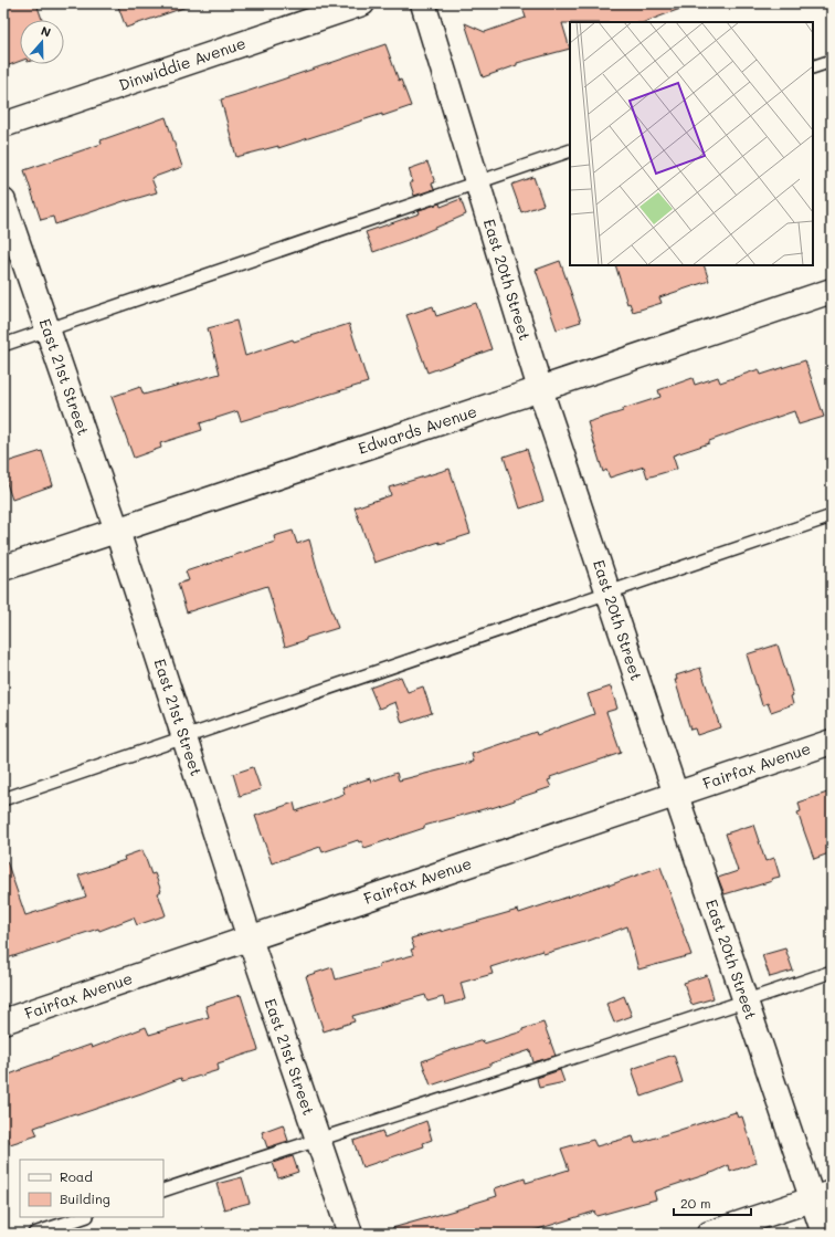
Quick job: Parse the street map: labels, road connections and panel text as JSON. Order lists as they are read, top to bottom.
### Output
{
  "streets": {
    "street": [
      "Dinwiddie Avenue",
      "East 20th Street",
      "East 21st Street",
      "Edwards Avenue",
      "Fairfax Avenue"
    ]
  },
  "crossings": [
    ["East 20th Street", "Edwards Avenue"],
    ["East 20th Street", "Fairfax Avenue"],
    ["East 21st Street", "Edwards Avenue"],
    ["East 21st Street", "Fairfax Avenue"]
  ],
  "legend": ["Road", "Building"],
  "scale_bar": "20 m",
  "north": "top"
}
